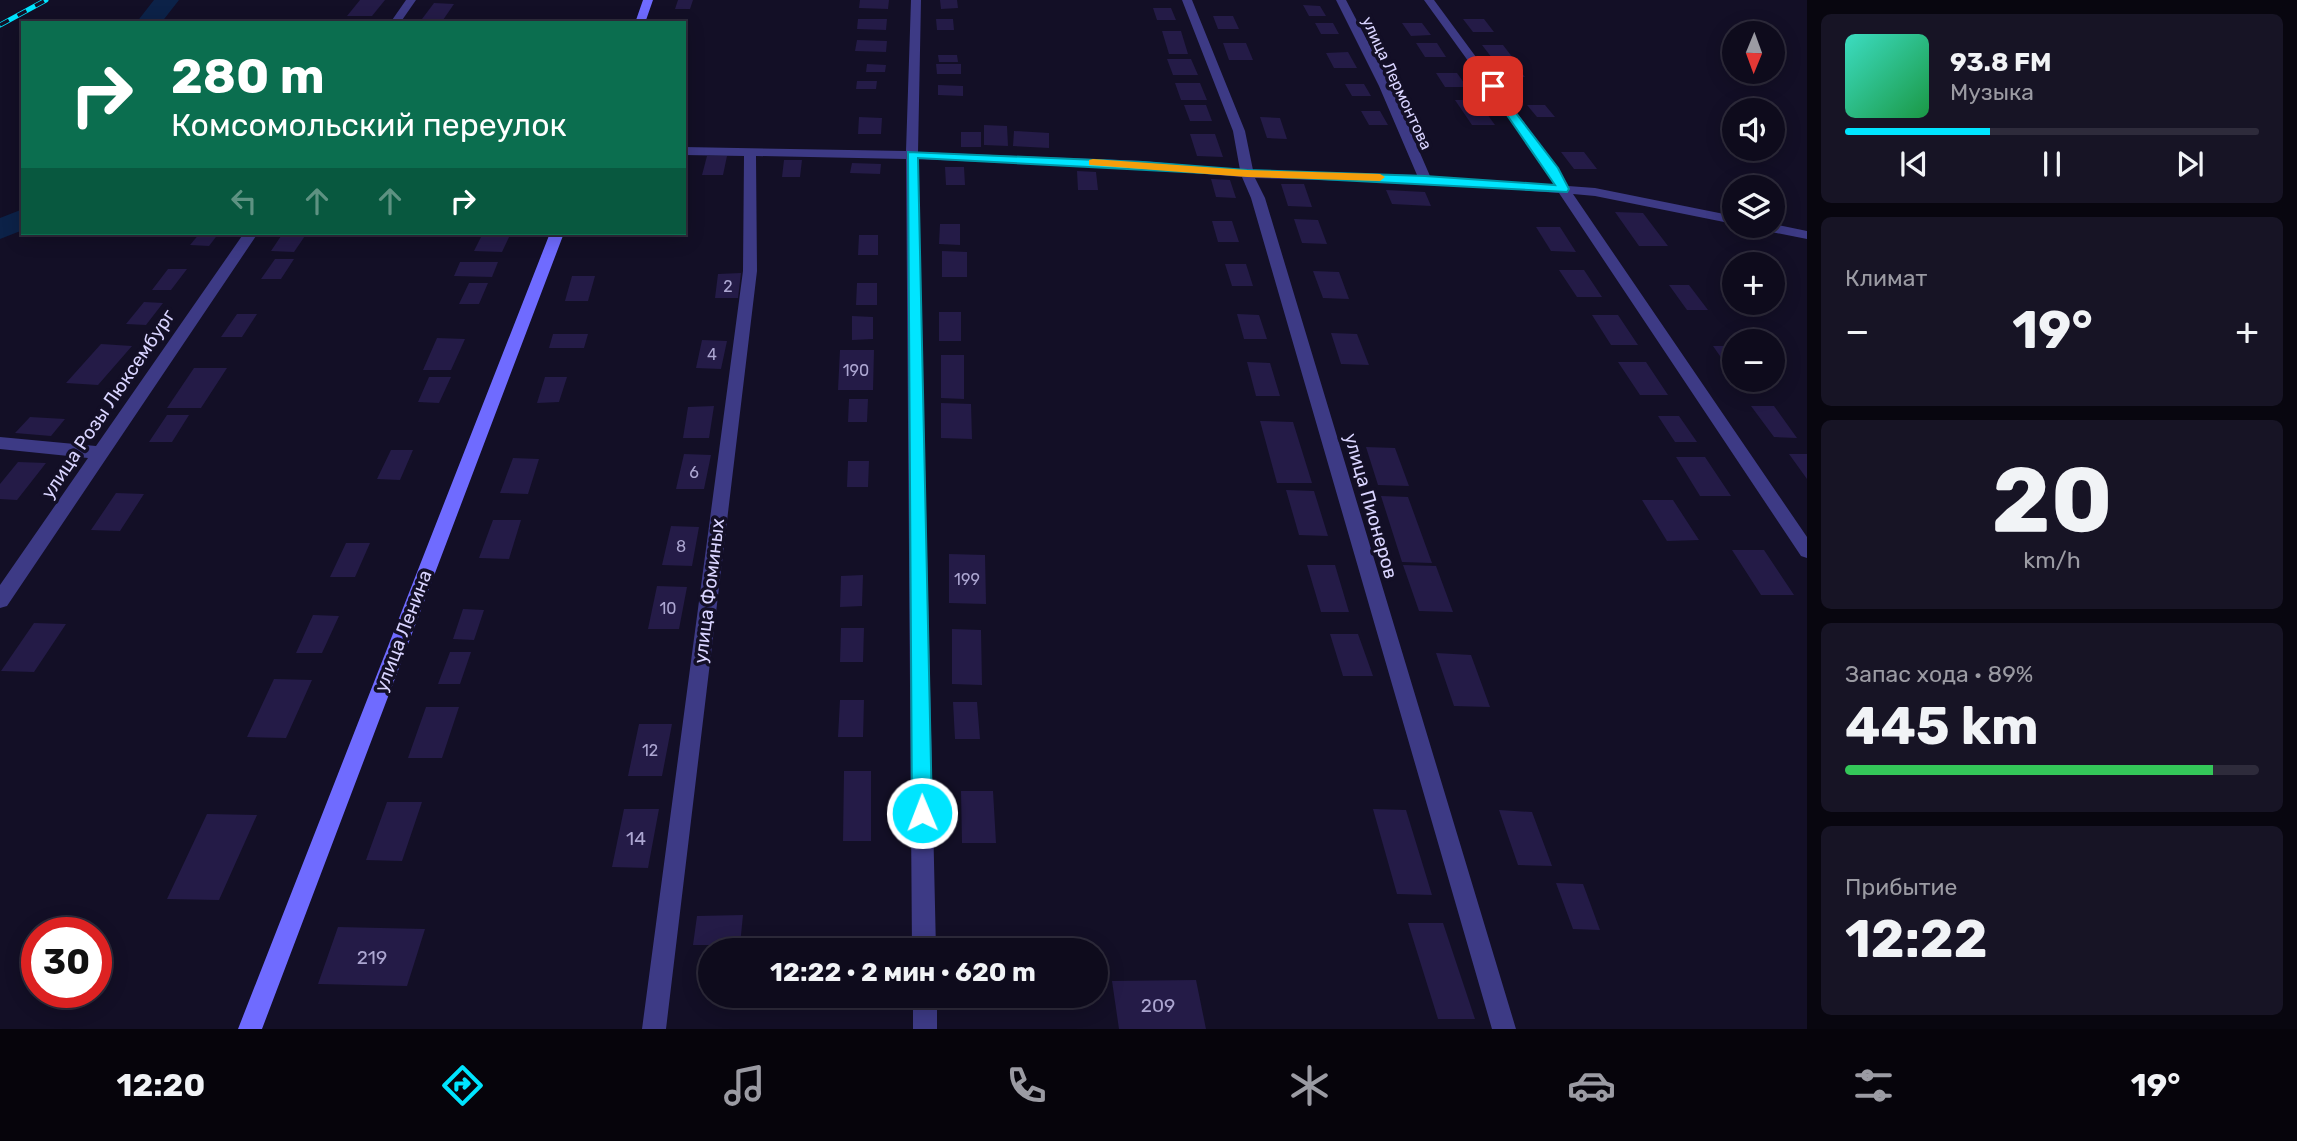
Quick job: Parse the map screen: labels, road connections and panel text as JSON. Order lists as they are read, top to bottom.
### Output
{
  "streets": {
    "main road": ["улица Ленина"],
    "street": [
      "улица Лермонтова",
      "улица Розы Люксембург",
      "улица Пионеров",
      "улица Фоминых"
    ]
  },
  "house_numbers": [
    "2",
    "4",
    "190",
    "6",
    "8",
    "199",
    "10",
    "12",
    "14",
    "219",
    "209"
  ],
  "north": "bottom",
  "page": {
    "map_buttons": ["+", "−"],
    "turn": ["280 m", "Комсомольский переулок"],
    "song": ["93.8 FM", "Музыка"],
    "tile": [
      "Климат",
      ["20", "km/h"],
      ["Запас хода · 89%", "445 km"],
      ["Прибытие", "12:22"]
    ],
    "heat": ["−", "19°", "+"],
    "limit": "30",
    "trip": "12:22 · 2 мин · 620 m",
    "tabs": ["12:20", "19°"]
  }
}
